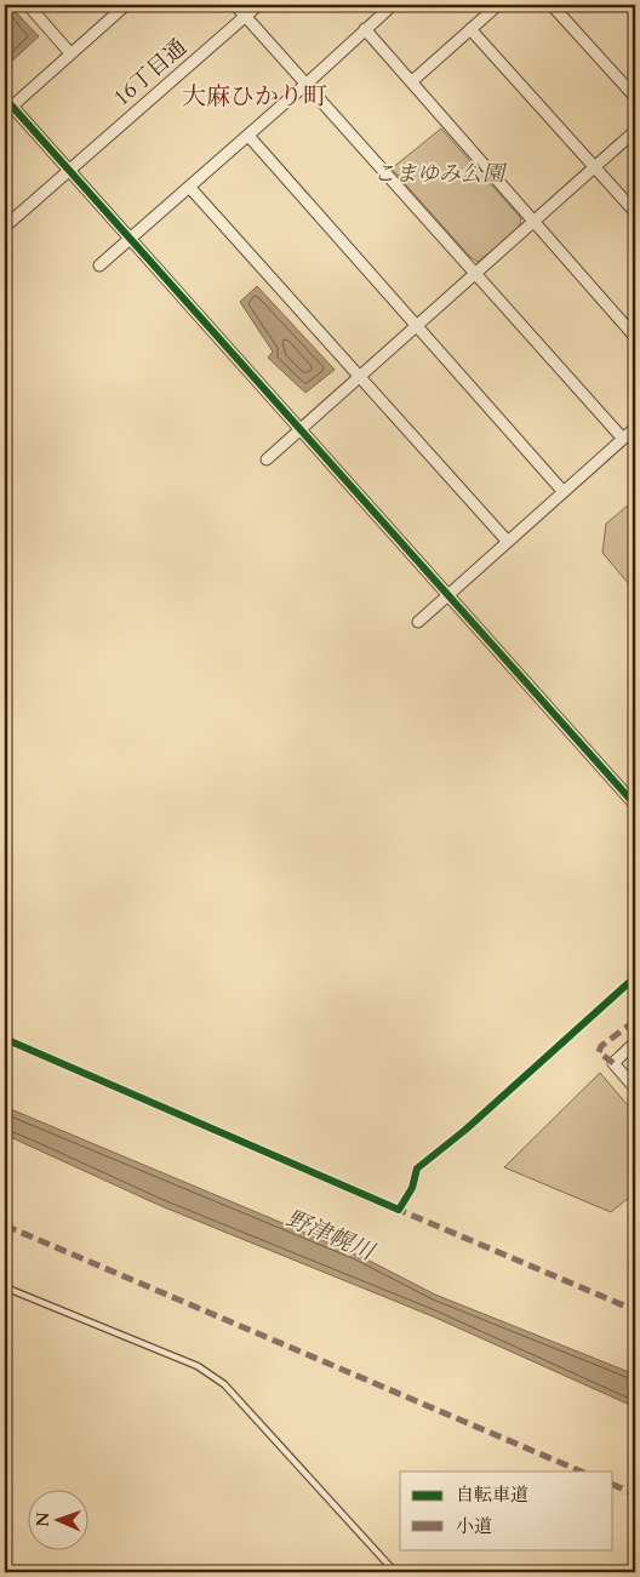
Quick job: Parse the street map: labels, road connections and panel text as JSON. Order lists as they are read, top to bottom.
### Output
{
  "streets": {
    "street": ["16丁目通"]
  },
  "districts": ["大麻ひかり町"],
  "water": ["野津幌川"],
  "parks": ["こまゆみ公園"],
  "legend": ["自転車道", "小道"],
  "north": "left"
}
